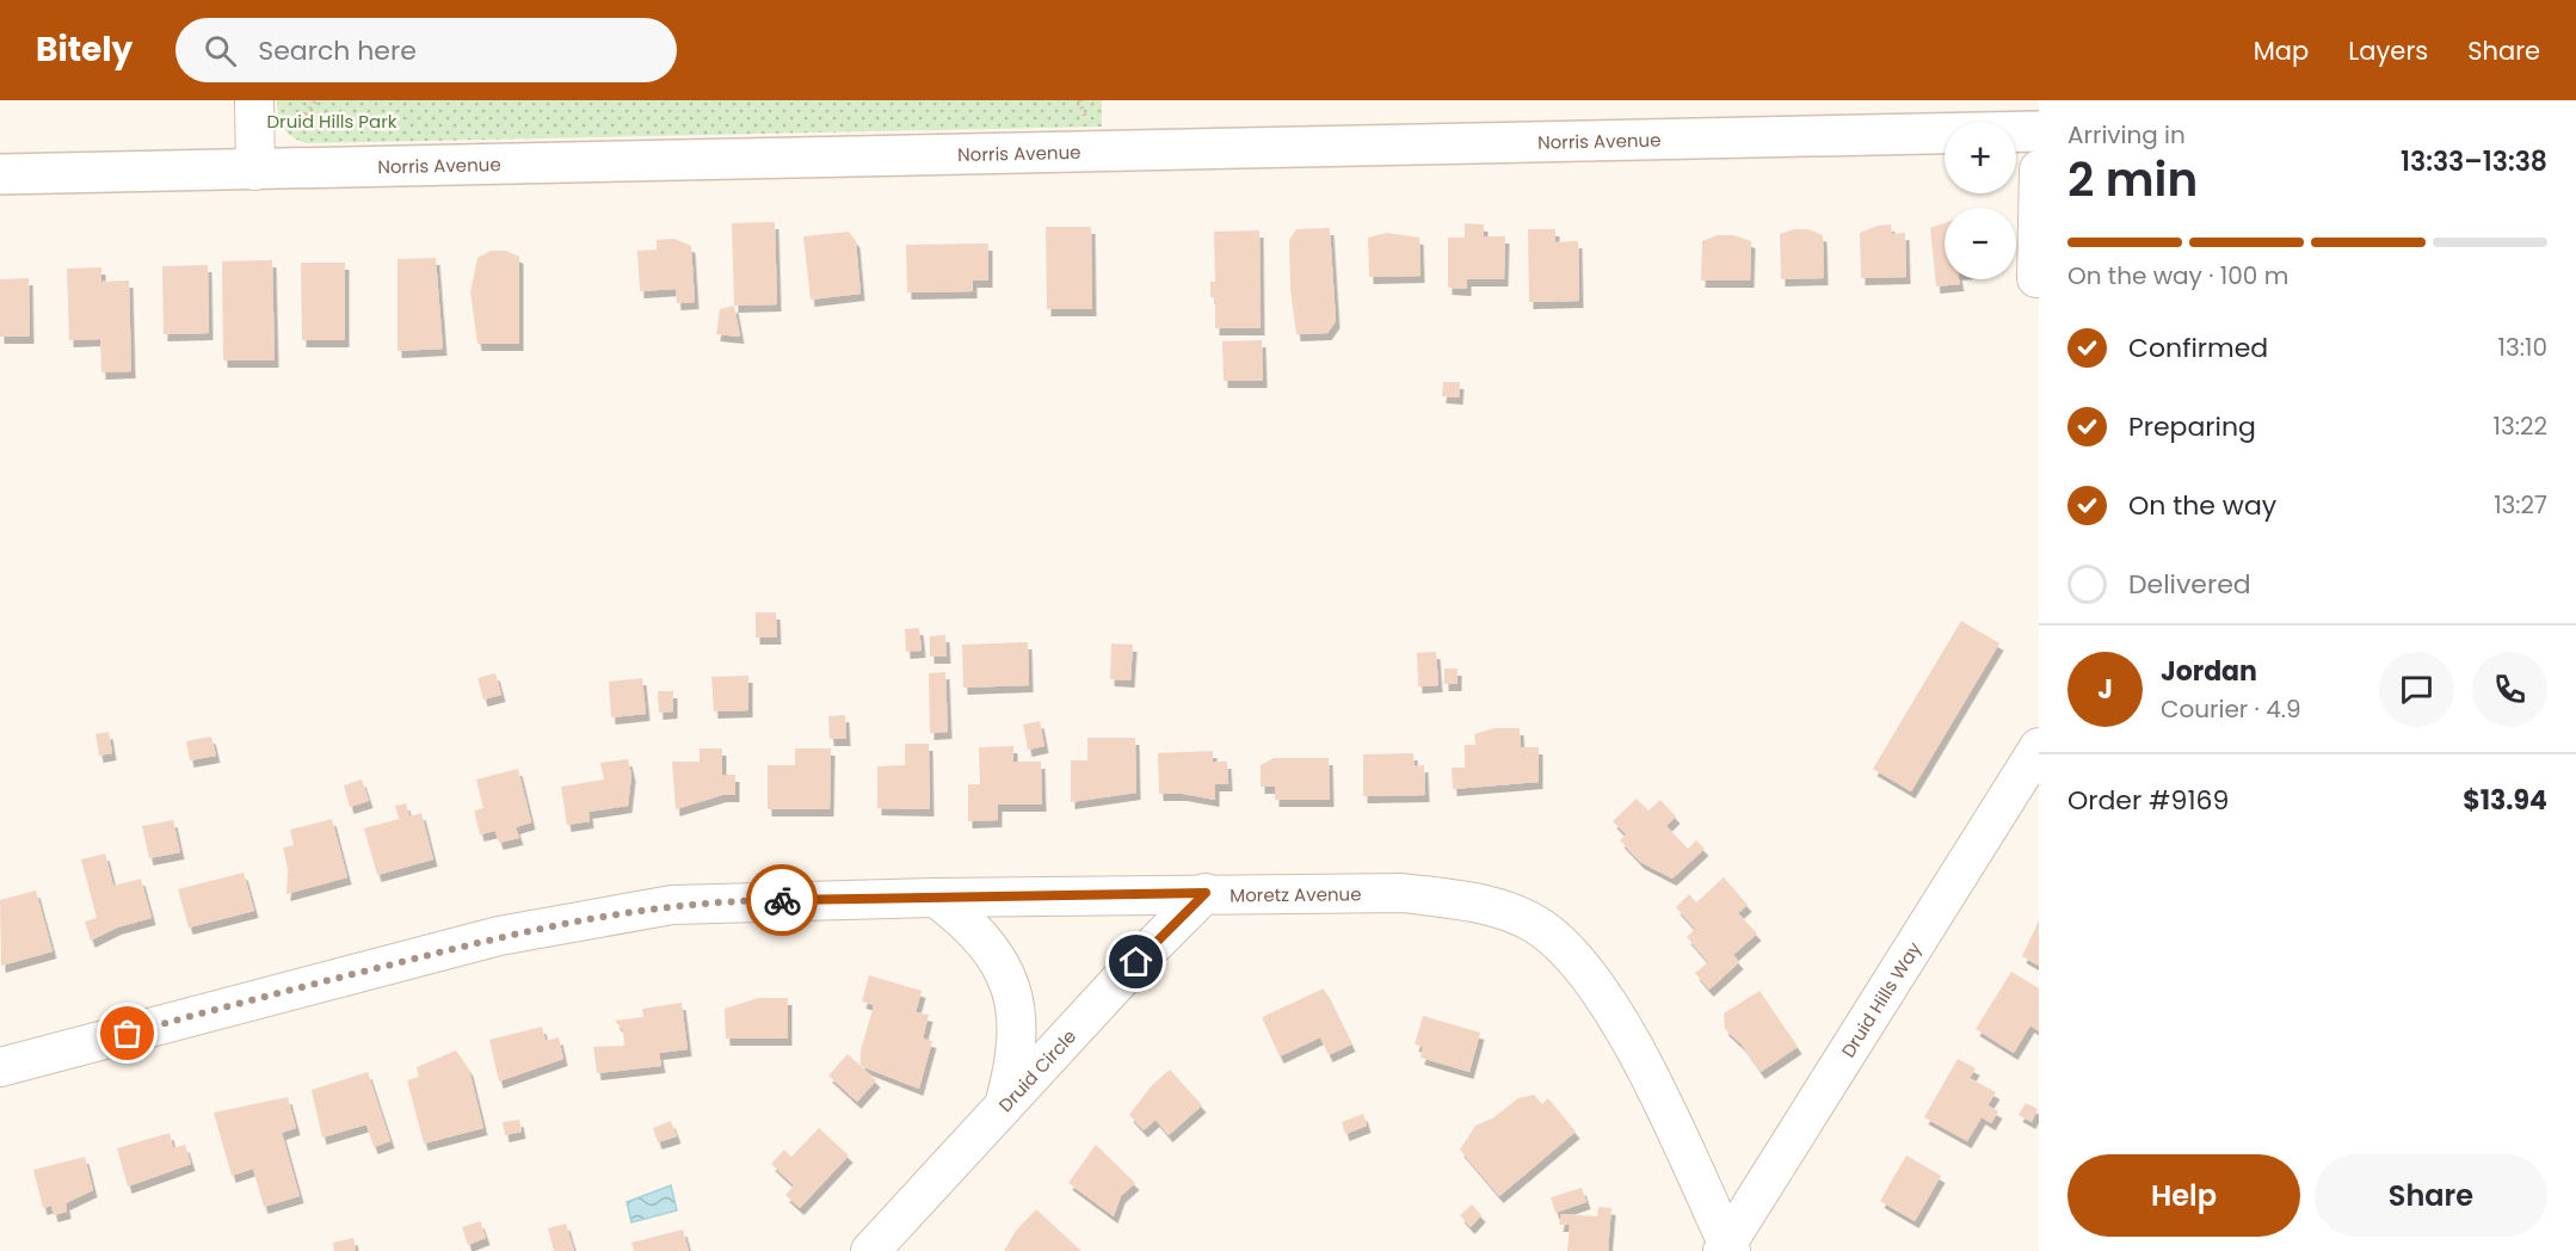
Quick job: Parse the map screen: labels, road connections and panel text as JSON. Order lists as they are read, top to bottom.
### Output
{
  "streets": {
    "street": [
      "Norris Avenue",
      "Moretz Avenue",
      "Druid Hills Way",
      "Druid Circle"
    ]
  },
  "crossings": [
    ["Moretz Avenue", "Druid Hills Way"],
    ["Moretz Avenue", "Druid Circle"]
  ],
  "parks": ["Druid Hills Park"],
  "page": {
    "header": "Bitely",
    "search": "Search here",
    "nav": ["Map", "Layers", "Share"],
    "heading": ["2 min", "Arriving in", "13:33–13:38"],
    "panel": [
      "Jordan",
      "Courier · 4.9",
      "Order #9169",
      "$13.94"
    ],
    "map_buttons": ["+", "−"],
    "bar": "On the way · 100 m",
    "list": [
      ["Confirmed", "13:10"],
      ["Preparing", "13:22"],
      ["On the way", "13:27"],
      "Delivered"
    ],
    "round": "J",
    "buttons": ["Help", "Share"]
  }
}
